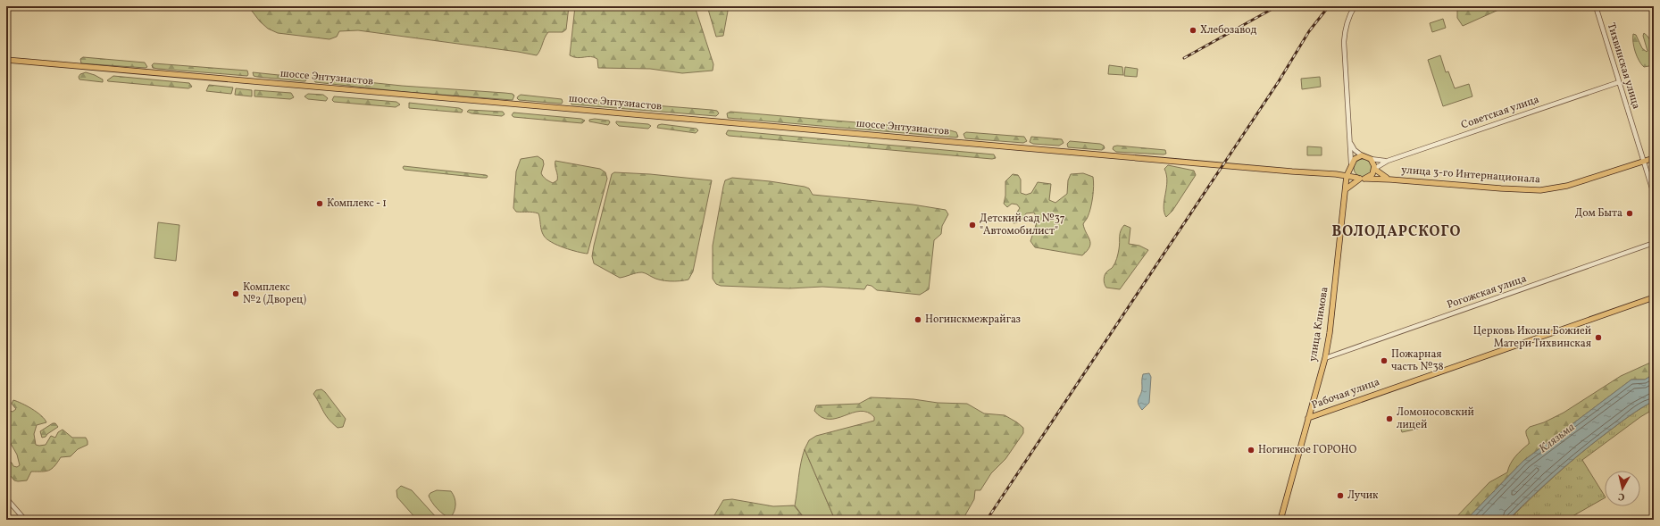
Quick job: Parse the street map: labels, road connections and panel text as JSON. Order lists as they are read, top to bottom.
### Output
{
  "streets": {
    "main road": [
      "шоссе Энтузиастов",
      "улица 3-го Интернационала",
      "улица Климова",
      "Рабочая улица"
    ],
    "street": ["Тихвинская улица", "Советская улица", "Рогожская улица"]
  },
  "crossings": [
    ["Тихвинская улица", "Советская улица"],
    ["Тихвинская улица", "улица 3-го Интернационала"],
    ["шоссе Энтузиастов", "улица 3-го Интернационала"],
    ["Советская улица", "улица 3-го Интернационала"],
    ["улица 3-го Интернационала", "улица Климова"],
    ["Рогожская улица", "улица Климова"],
    ["улица Климова", "Рабочая улица"]
  ],
  "districts": ["ВОЛОДАРСКОГО"],
  "water": ["Клязьма"],
  "places": [
    "Хлебозавод",
    "Комплекс - 1",
    "Дом Быта",
    "Детский сад №37 \"Автомобилист\"",
    "Комплекс №2 (Дворец)",
    "Ногинскмежрайгаз",
    "Церковь Иконы Божией Матери Тихвинская",
    "Пожарная часть №38",
    "Ломоносовский лицей",
    "Ногинское ГОРОНО",
    "Лучик"
  ],
  "north": "bottom"
}
